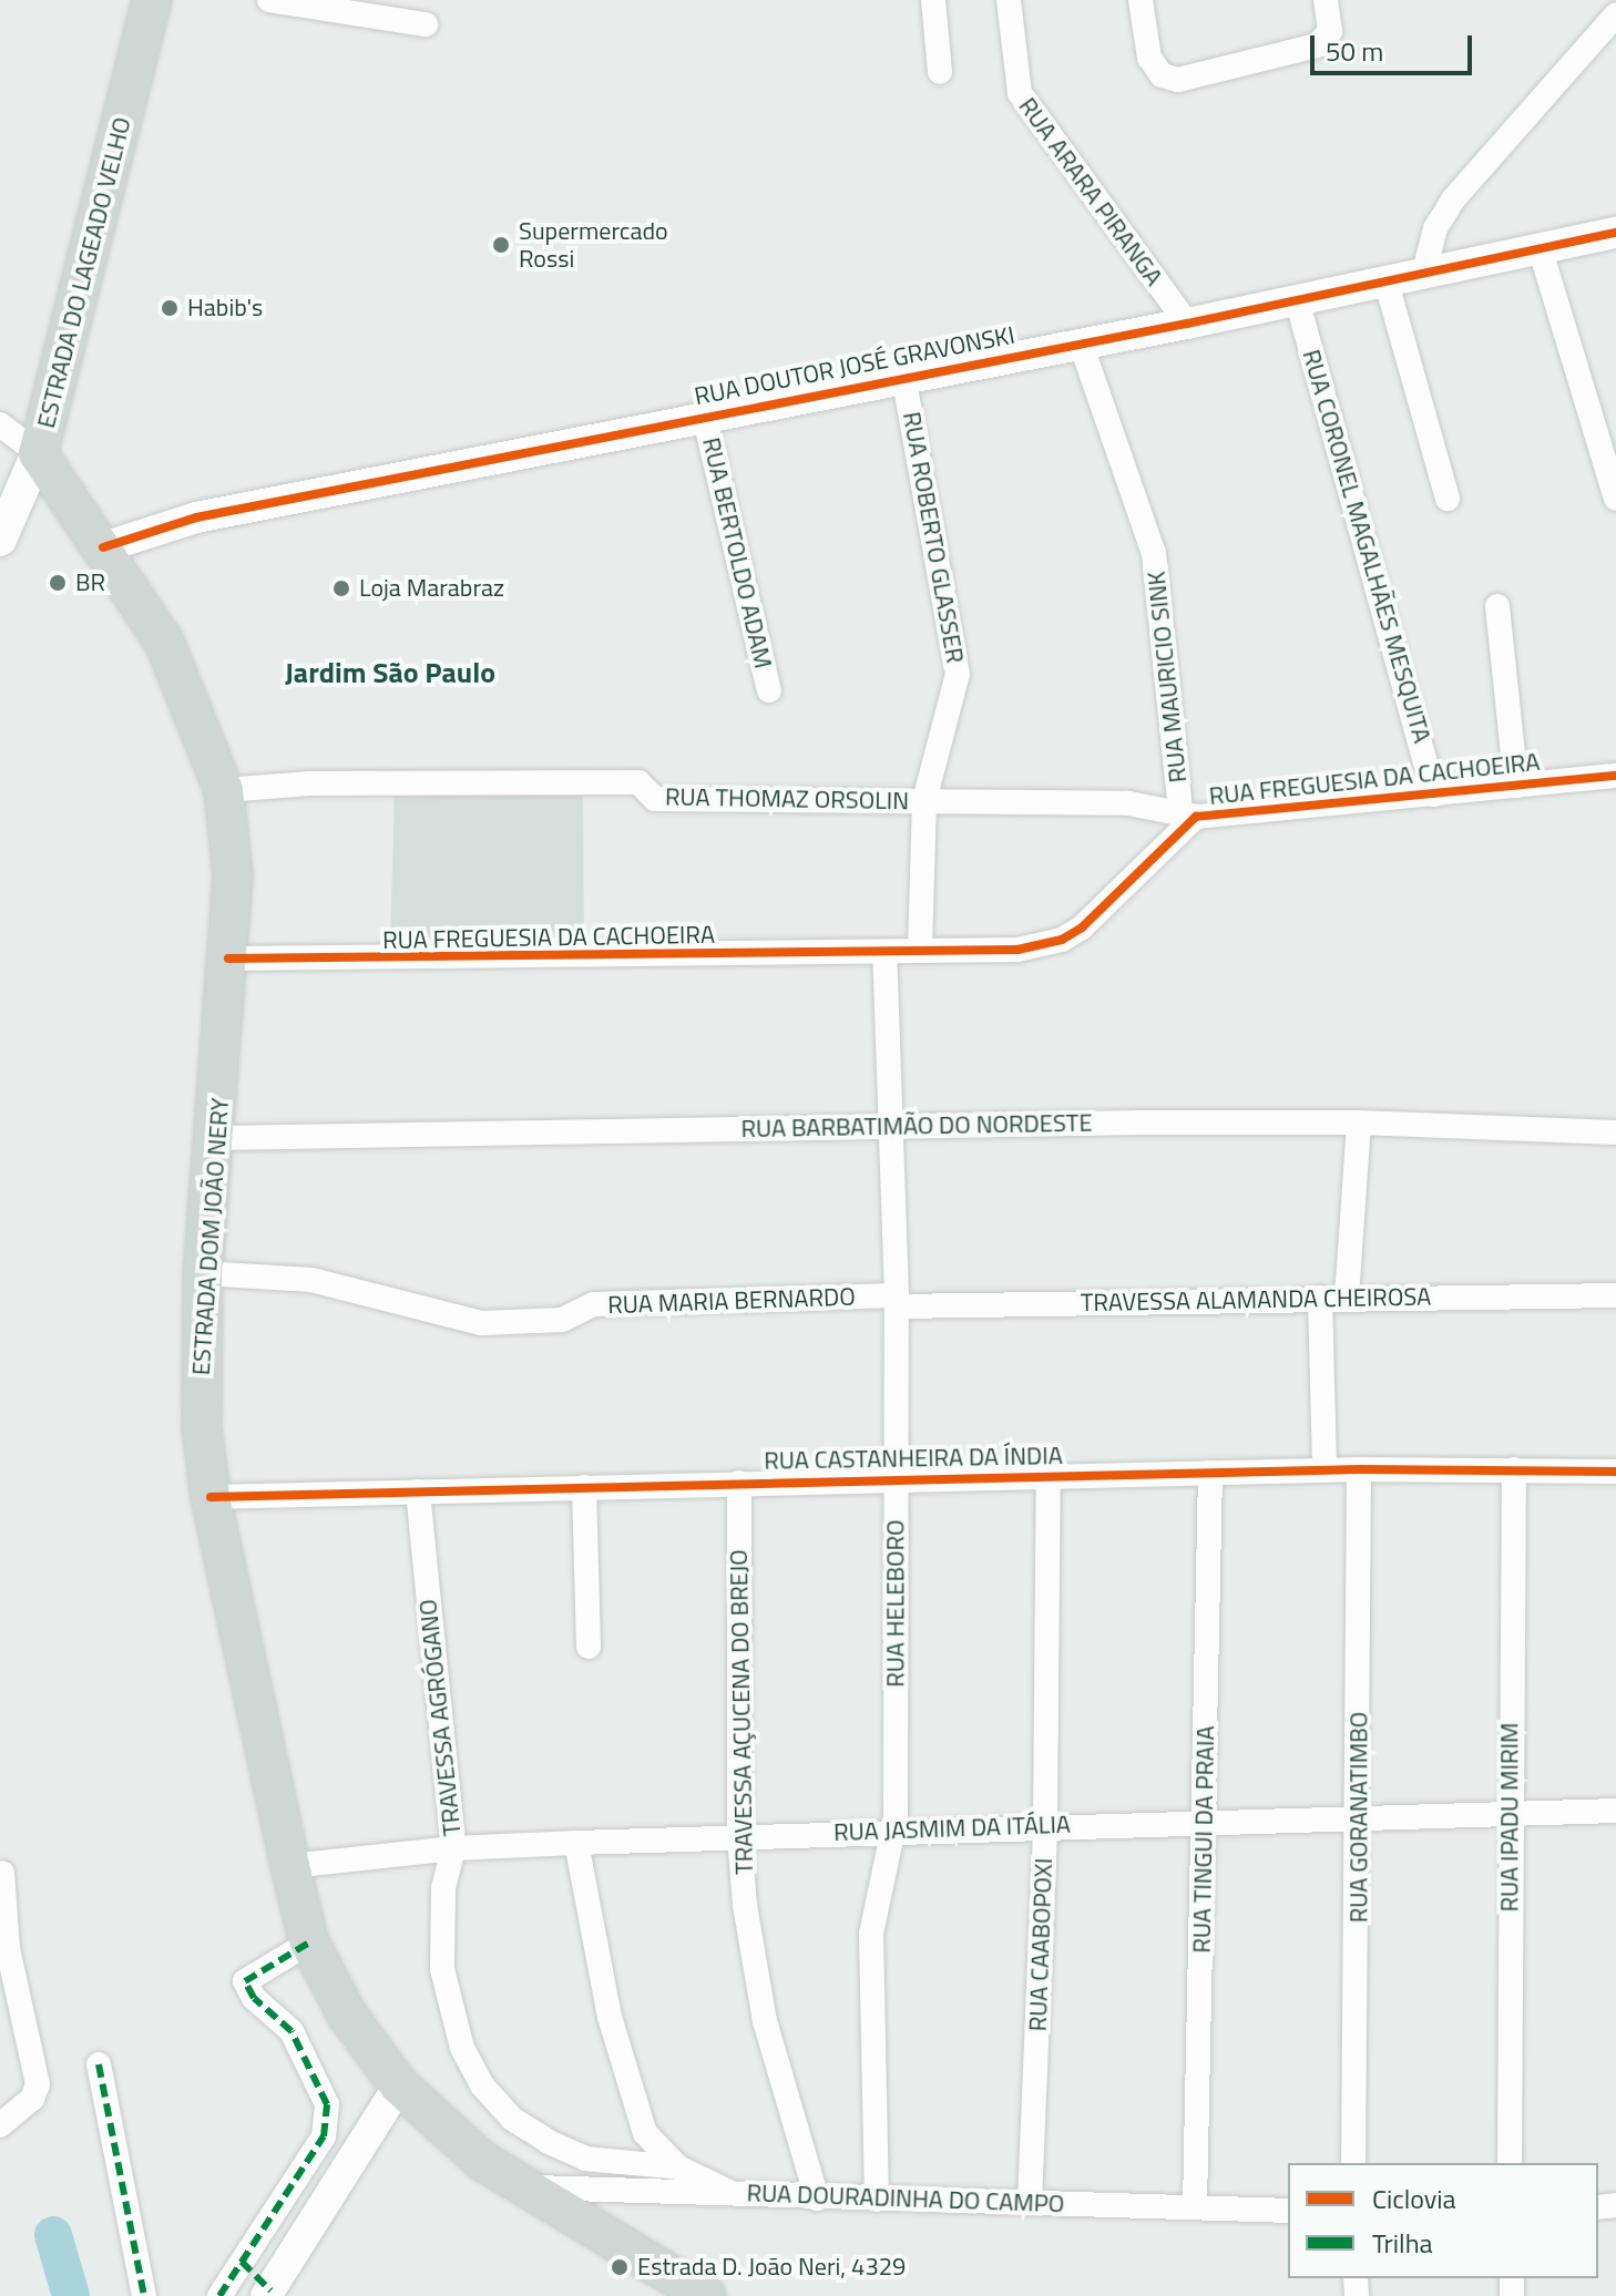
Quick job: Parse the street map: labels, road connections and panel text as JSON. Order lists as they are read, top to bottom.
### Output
{
  "streets": {
    "main road": ["ESTRADA DO LAGEADO VELHO", "ESTRADA DOM JOÃO NERY"],
    "street": [
      "RUA ARARA PIRANGA",
      "RUA DOUTOR JOSÉ GRAVONSKI",
      "RUA ROBERTO GLASSER",
      "RUA CORONEL MAGALHÃES MESQUITA",
      "RUA BERTOLDO ADAM",
      "RUA MAURICIO SINK",
      "RUA FREGUESIA DA CACHOEIRA",
      "RUA THOMAZ ORSOLIN",
      "RUA BARBATIMÃO DO NORDESTE",
      "TRAVESSA ALAMANDA CHEIROSA",
      "RUA MARIA BERNARDO",
      "RUA CASTANHEIRA DA ÍNDIA",
      "RUA HELEBORO",
      "TRAVESSA AÇUCENA DO BREJO",
      "TRAVESSA AGRÓGANO",
      "RUA GORANATIMBO",
      "RUA IPADU MIRIM",
      "RUA JASMIM DA ITÁLIA",
      "RUA TINGUI DA PRAIA",
      "RUA CAABOPOXI",
      "RUA DOURADINHA DO CAMPO"
    ]
  },
  "crossings": [
    ["RUA ARARA PIRANGA", "RUA DOUTOR JOSÉ GRAVONSKI"],
    ["ESTRADA DO LAGEADO VELHO", "ESTRADA DOM JOÃO NERY"],
    ["RUA DOUTOR JOSÉ GRAVONSKI", "RUA ROBERTO GLASSER"],
    ["RUA DOUTOR JOSÉ GRAVONSKI", "RUA CORONEL MAGALHÃES MESQUITA"],
    ["RUA DOUTOR JOSÉ GRAVONSKI", "RUA BERTOLDO ADAM"],
    ["RUA DOUTOR JOSÉ GRAVONSKI", "RUA MAURICIO SINK"],
    ["RUA DOUTOR JOSÉ GRAVONSKI", "ESTRADA DOM JOÃO NERY"],
    ["RUA ROBERTO GLASSER", "RUA FREGUESIA DA CACHOEIRA"],
    ["RUA ROBERTO GLASSER", "RUA THOMAZ ORSOLIN"],
    ["RUA CORONEL MAGALHÃES MESQUITA", "RUA FREGUESIA DA CACHOEIRA"],
    ["RUA MAURICIO SINK", "RUA FREGUESIA DA CACHOEIRA"],
    ["RUA MAURICIO SINK", "RUA THOMAZ ORSOLIN"],
    ["RUA FREGUESIA DA CACHOEIRA", "RUA THOMAZ ORSOLIN"],
    ["RUA FREGUESIA DA CACHOEIRA", "ESTRADA DOM JOÃO NERY"],
    ["RUA FREGUESIA DA CACHOEIRA", "RUA HELEBORO"],
    ["RUA THOMAZ ORSOLIN", "ESTRADA DOM JOÃO NERY"],
    ["RUA BARBATIMÃO DO NORDESTE", "ESTRADA DOM JOÃO NERY"],
    ["RUA BARBATIMÃO DO NORDESTE", "RUA HELEBORO"],
    ["ESTRADA DOM JOÃO NERY", "RUA MARIA BERNARDO"],
    ["ESTRADA DOM JOÃO NERY", "RUA CASTANHEIRA DA ÍNDIA"],
    ["ESTRADA DOM JOÃO NERY", "RUA JASMIM DA ITÁLIA"],
    ["ESTRADA DOM JOÃO NERY", "RUA DOURADINHA DO CAMPO"],
    ["TRAVESSA ALAMANDA CHEIROSA", "RUA MARIA BERNARDO"],
    ["TRAVESSA ALAMANDA CHEIROSA", "RUA HELEBORO"],
    ["RUA MARIA BERNARDO", "RUA HELEBORO"],
    ["RUA CASTANHEIRA DA ÍNDIA", "RUA HELEBORO"],
    ["RUA CASTANHEIRA DA ÍNDIA", "TRAVESSA AÇUCENA DO BREJO"],
    ["RUA CASTANHEIRA DA ÍNDIA", "TRAVESSA AGRÓGANO"],
    ["RUA CASTANHEIRA DA ÍNDIA", "RUA GORANATIMBO"],
    ["RUA CASTANHEIRA DA ÍNDIA", "RUA IPADU MIRIM"],
    ["RUA CASTANHEIRA DA ÍNDIA", "RUA TINGUI DA PRAIA"],
    ["RUA CASTANHEIRA DA ÍNDIA", "RUA CAABOPOXI"],
    ["RUA HELEBORO", "RUA JASMIM DA ITÁLIA"],
    ["RUA HELEBORO", "RUA DOURADINHA DO CAMPO"],
    ["TRAVESSA AÇUCENA DO BREJO", "RUA JASMIM DA ITÁLIA"],
    ["TRAVESSA AÇUCENA DO BREJO", "RUA DOURADINHA DO CAMPO"],
    ["TRAVESSA AGRÓGANO", "RUA JASMIM DA ITÁLIA"],
    ["RUA GORANATIMBO", "RUA JASMIM DA ITÁLIA"],
    ["RUA IPADU MIRIM", "RUA JASMIM DA ITÁLIA"],
    ["RUA JASMIM DA ITÁLIA", "RUA TINGUI DA PRAIA"],
    ["RUA JASMIM DA ITÁLIA", "RUA CAABOPOXI"],
    ["RUA TINGUI DA PRAIA", "RUA DOURADINHA DO CAMPO"],
    ["RUA CAABOPOXI", "RUA DOURADINHA DO CAMPO"]
  ],
  "districts": ["Jardim São Paulo"],
  "places": [
    "Supermercado Rossi",
    "Habib's",
    "BR",
    "Loja Marabraz",
    "Estrada D. João Neri, 4329"
  ],
  "legend": ["Ciclovia", "Trilha"],
  "scale_bar": "50 m"
}
